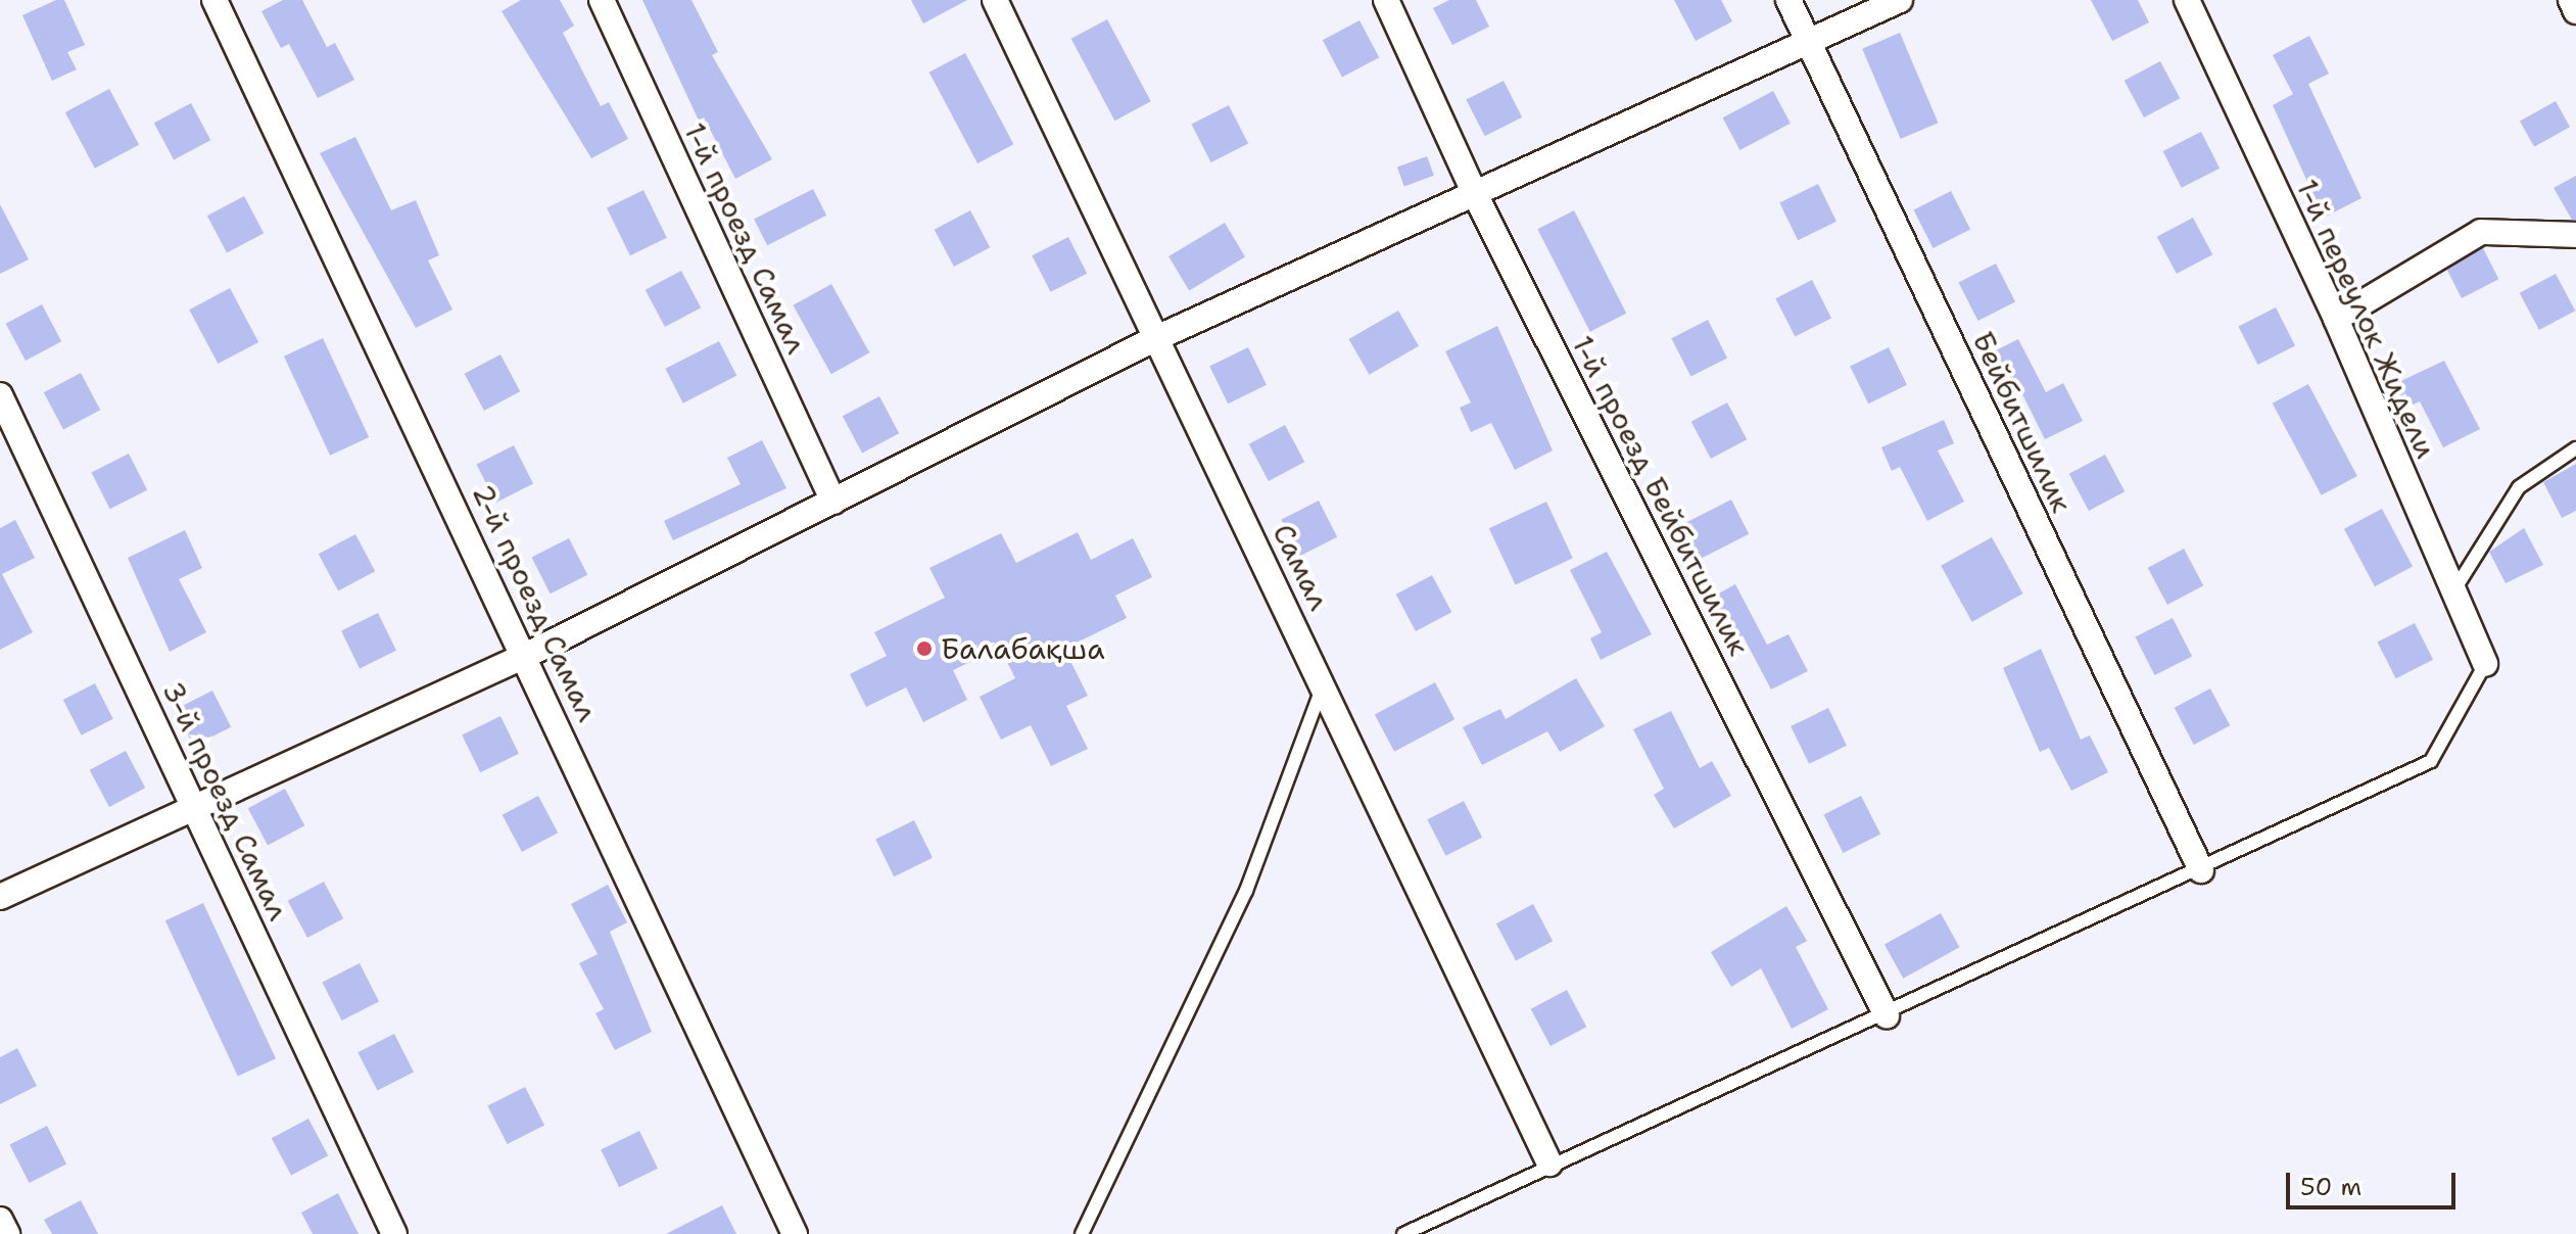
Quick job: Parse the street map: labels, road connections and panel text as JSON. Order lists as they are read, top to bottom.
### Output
{
  "streets": {
    "street": [
      "1-й проезд Самал",
      "1-й переулок Жидели",
      "Бейбитшилик",
      "1-й проезд Бейбитшилик",
      "Самал",
      "2-й проезд Самал",
      "3-й проезд Самал"
    ]
  },
  "places": ["Балабақша"],
  "scale_bar": "50 m"
}
